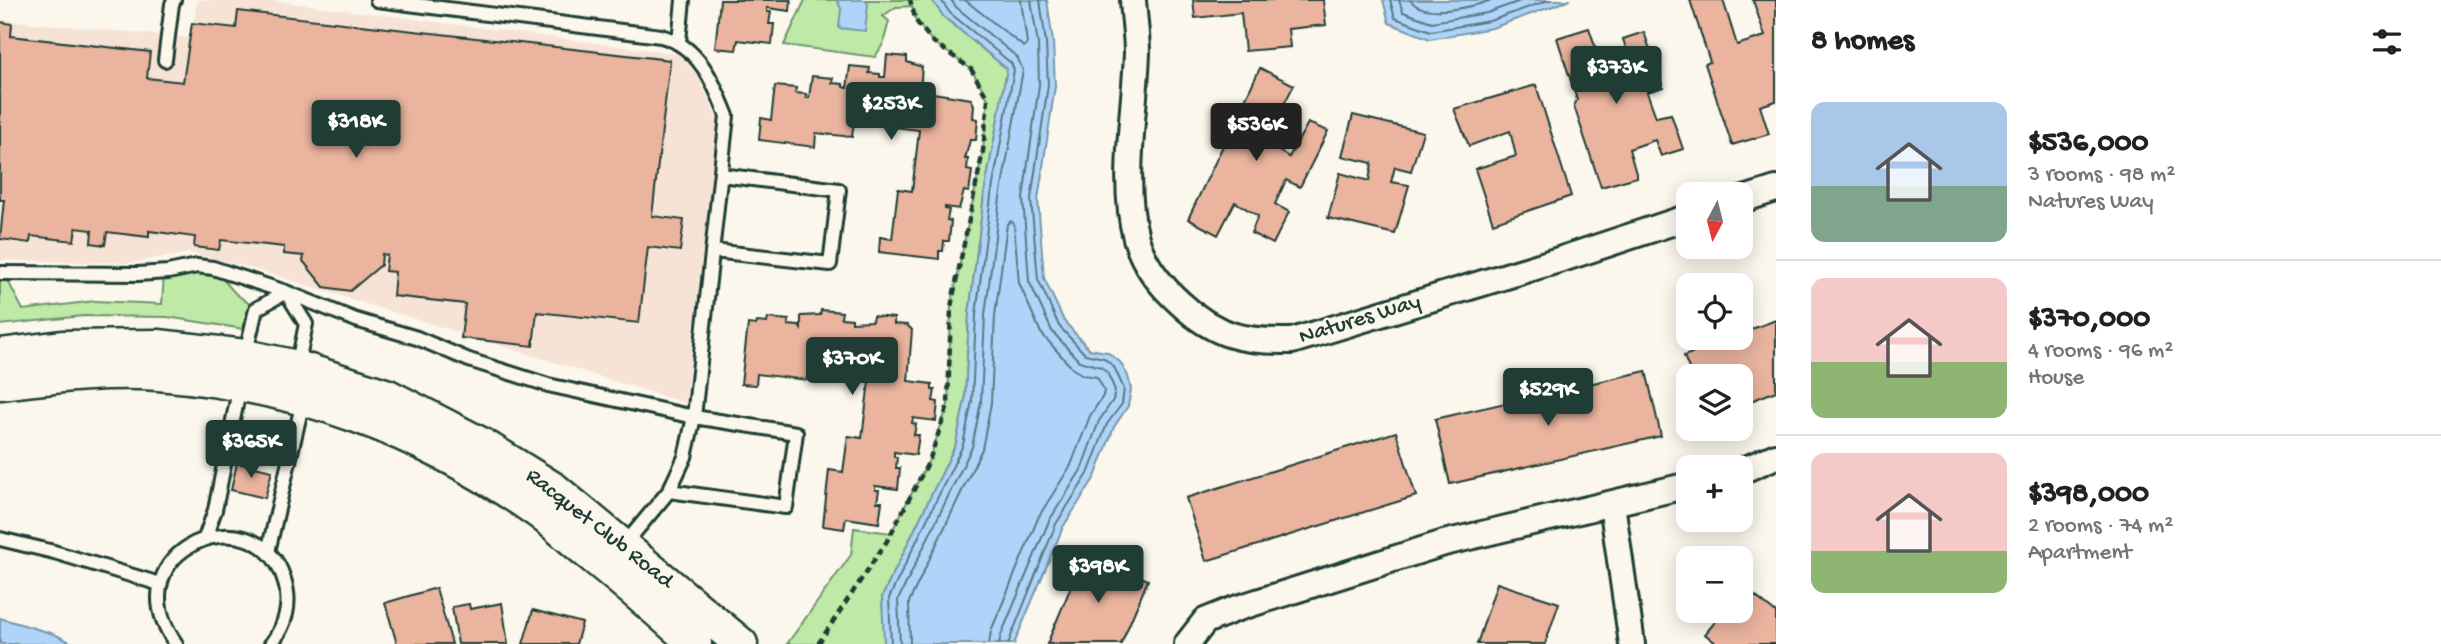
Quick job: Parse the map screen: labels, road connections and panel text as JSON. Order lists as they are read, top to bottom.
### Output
{
  "streets": {
    "street": ["Natures Way", "Racquet Club Road"]
  },
  "north": "bottom",
  "page": {
    "heading": "8 homes",
    "price": [
      "$373K",
      "$253K",
      "$318K",
      "$536K",
      "$370K",
      "$529K",
      "$365K",
      "$398K"
    ],
    "list": [
      {
        "name": "$536,000",
        "note": "3 rooms · 98 m² · Natures Way"
      },
      {
        "name": "$370,000",
        "note": "4 rooms · 96 m² · House"
      },
      {
        "name": "$398,000",
        "note": "2 rooms · 74 m² · Apartment"
      }
    ],
    "map_buttons": ["+", "−"]
  }
}
